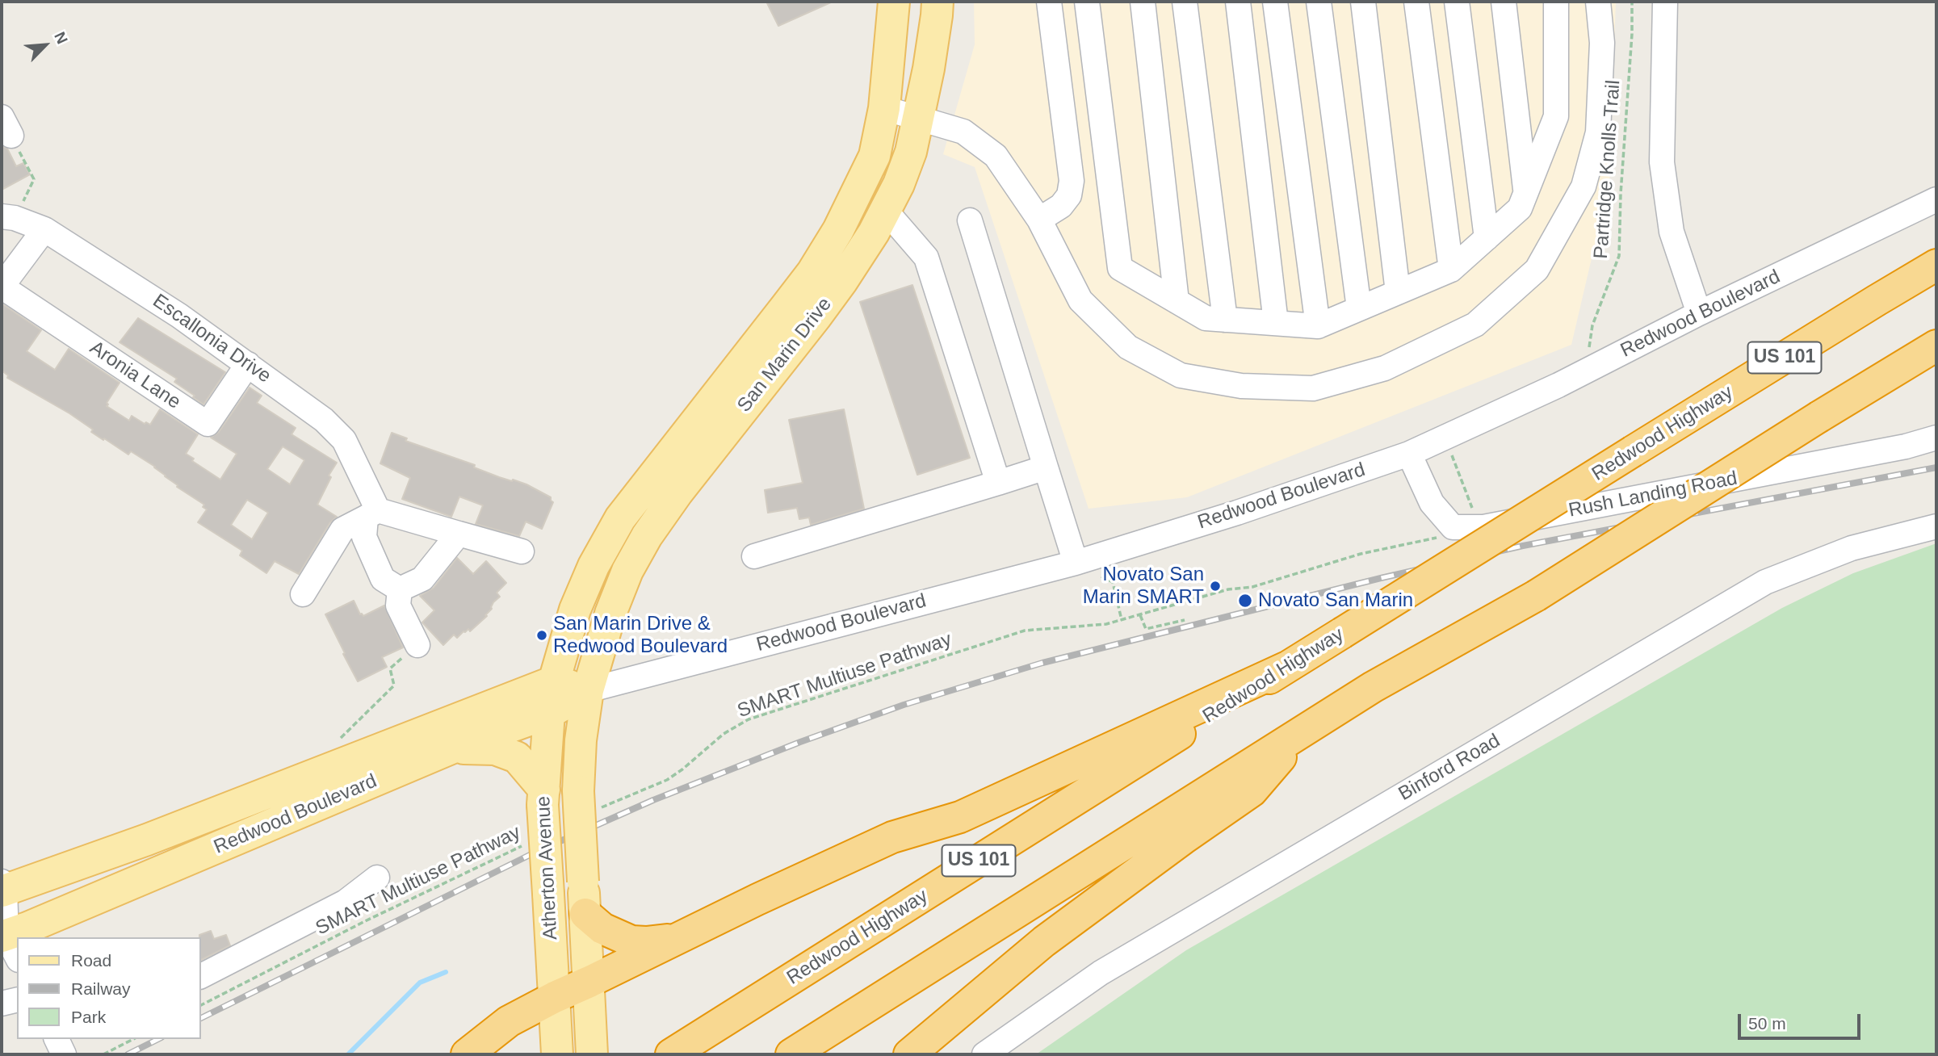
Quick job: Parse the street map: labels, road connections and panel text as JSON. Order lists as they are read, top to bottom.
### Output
{
  "streets": {
    "highway": ["US 101", "Redwood Highway"],
    "main road": ["Redwood Boulevard", "San Marin Drive", "Atherton Avenue"],
    "street": [
      "Escallonia Drive",
      "Aronia Lane",
      "Rush Landing Road",
      "Binford Road"
    ],
    "path": ["Partridge Knolls Trail", "SMART Multiuse Pathway"]
  },
  "crossings": [
    ["Partridge Knolls Trail", "Redwood Boulevard"],
    ["Redwood Boulevard", "San Marin Drive"],
    ["Redwood Boulevard", "Atherton Avenue"],
    ["Escallonia Drive", "Aronia Lane"],
    ["San Marin Drive", "Atherton Avenue"],
    ["SMART Multiuse Pathway", "Atherton Avenue"]
  ],
  "places": ["Novato San Marin SMART", "Novato San Marin", "San Marin Drive & Redwood Boulevard"],
  "legend": ["Road", "Railway", "Park"],
  "scale_bar": "50 m",
  "north": "top right"
}
